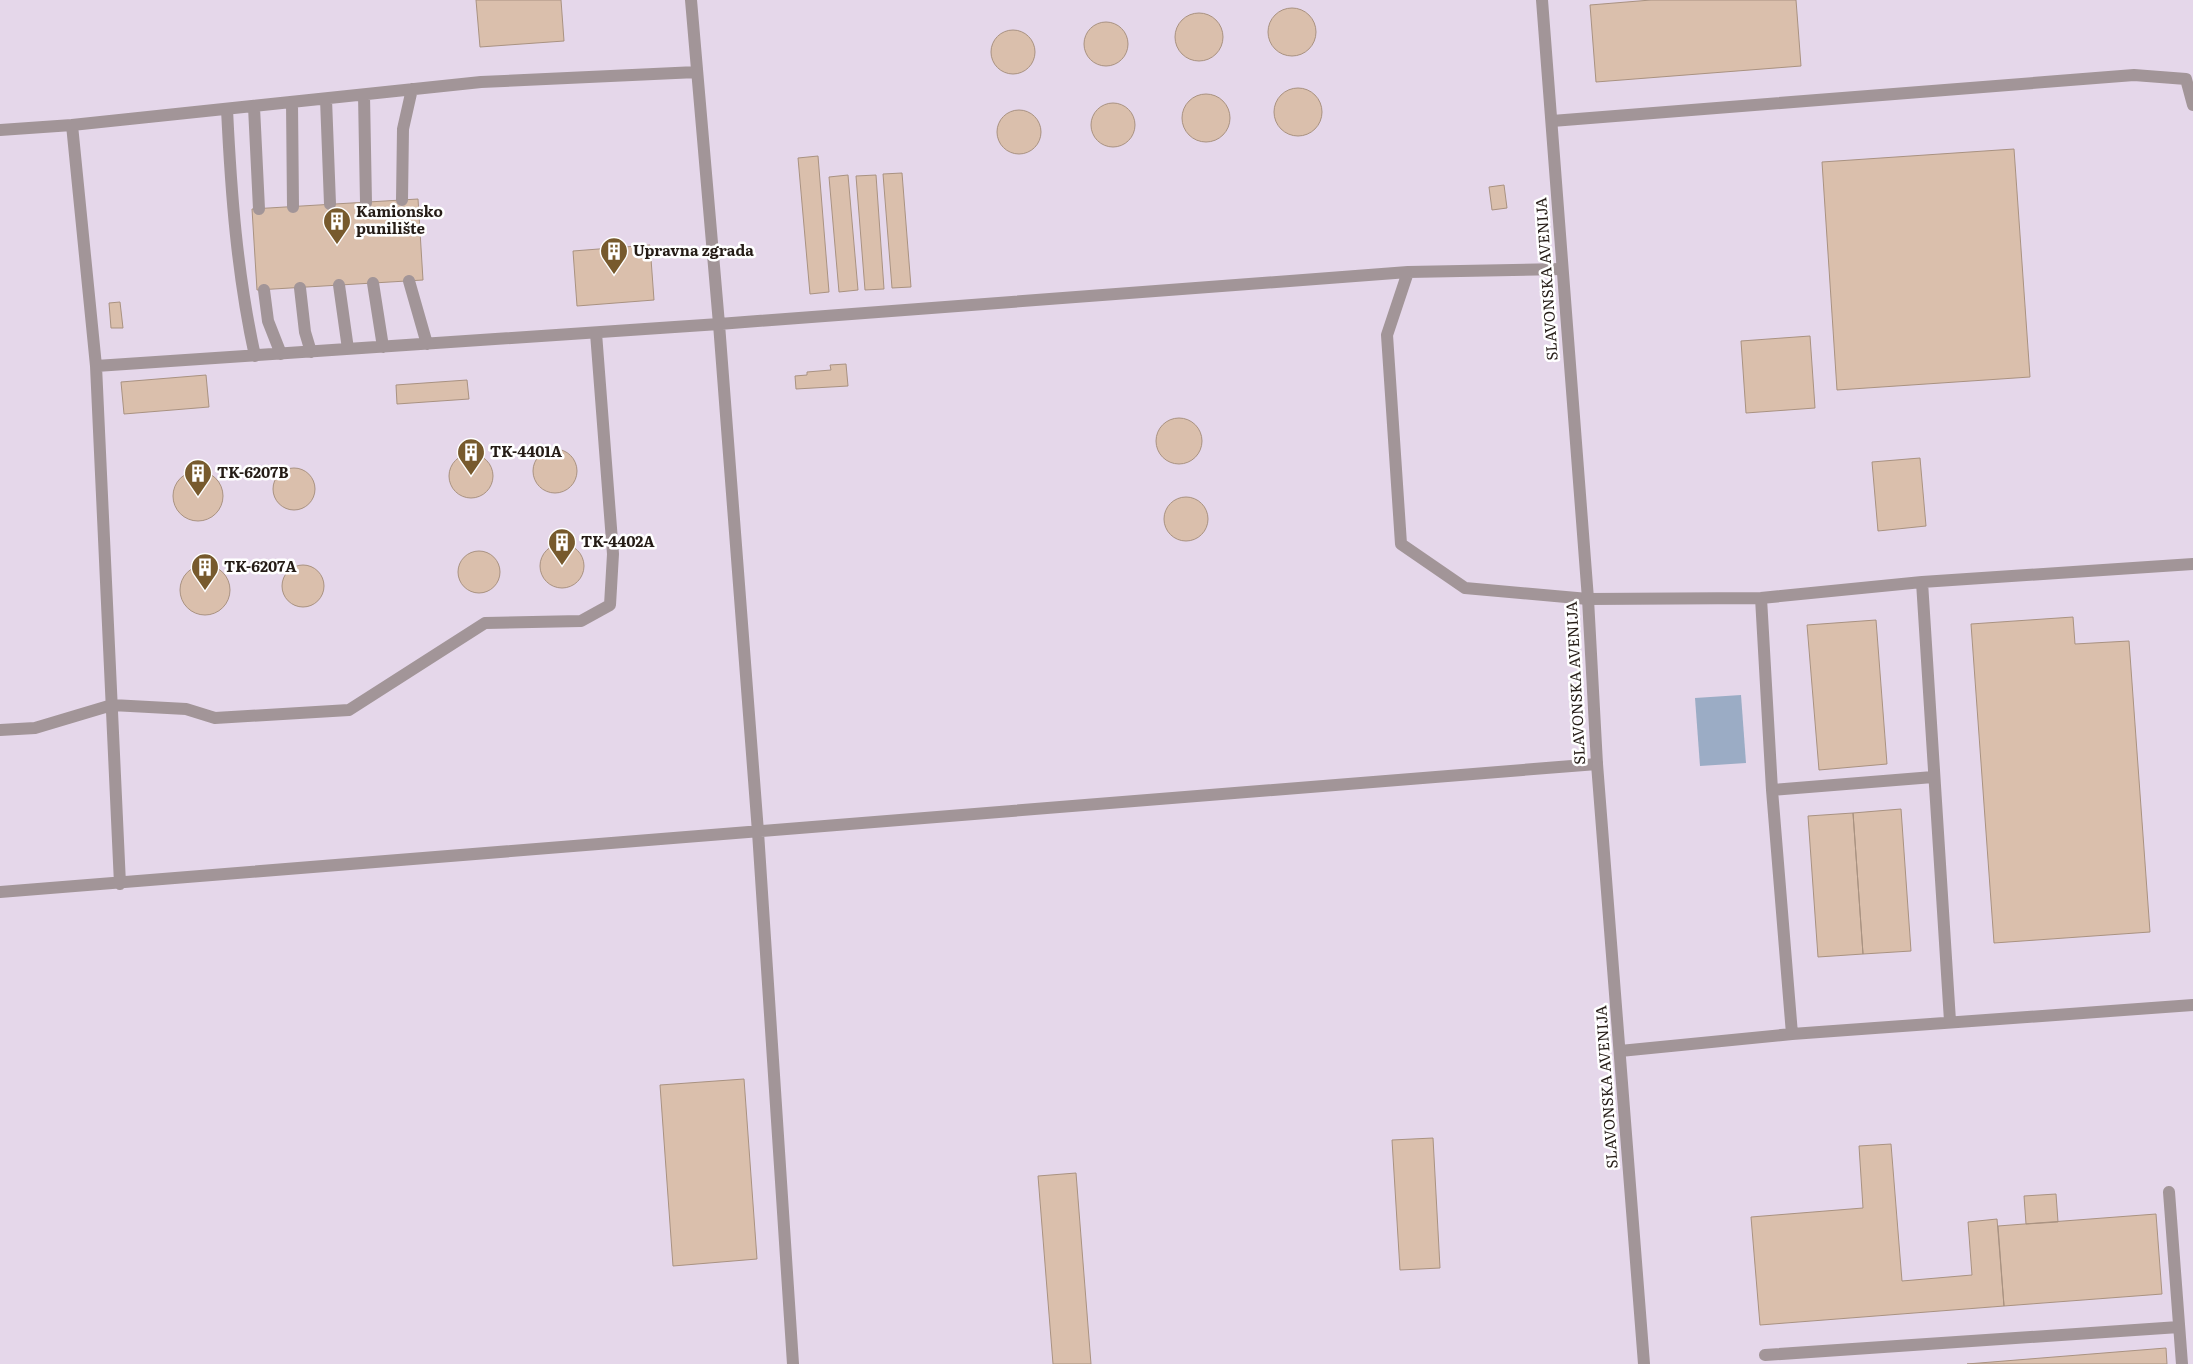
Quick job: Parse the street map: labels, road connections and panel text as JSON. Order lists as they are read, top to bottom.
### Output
{
  "streets": {
    "street": ["SLAVONSKA AVENIJA"]
  },
  "places": {
    "building": [
      "Kamionsko punilište",
      "Upravna zgrada",
      "TK-4401A",
      "TK-6207B",
      "TK-4402A",
      "TK-6207A"
    ]
  }
}
